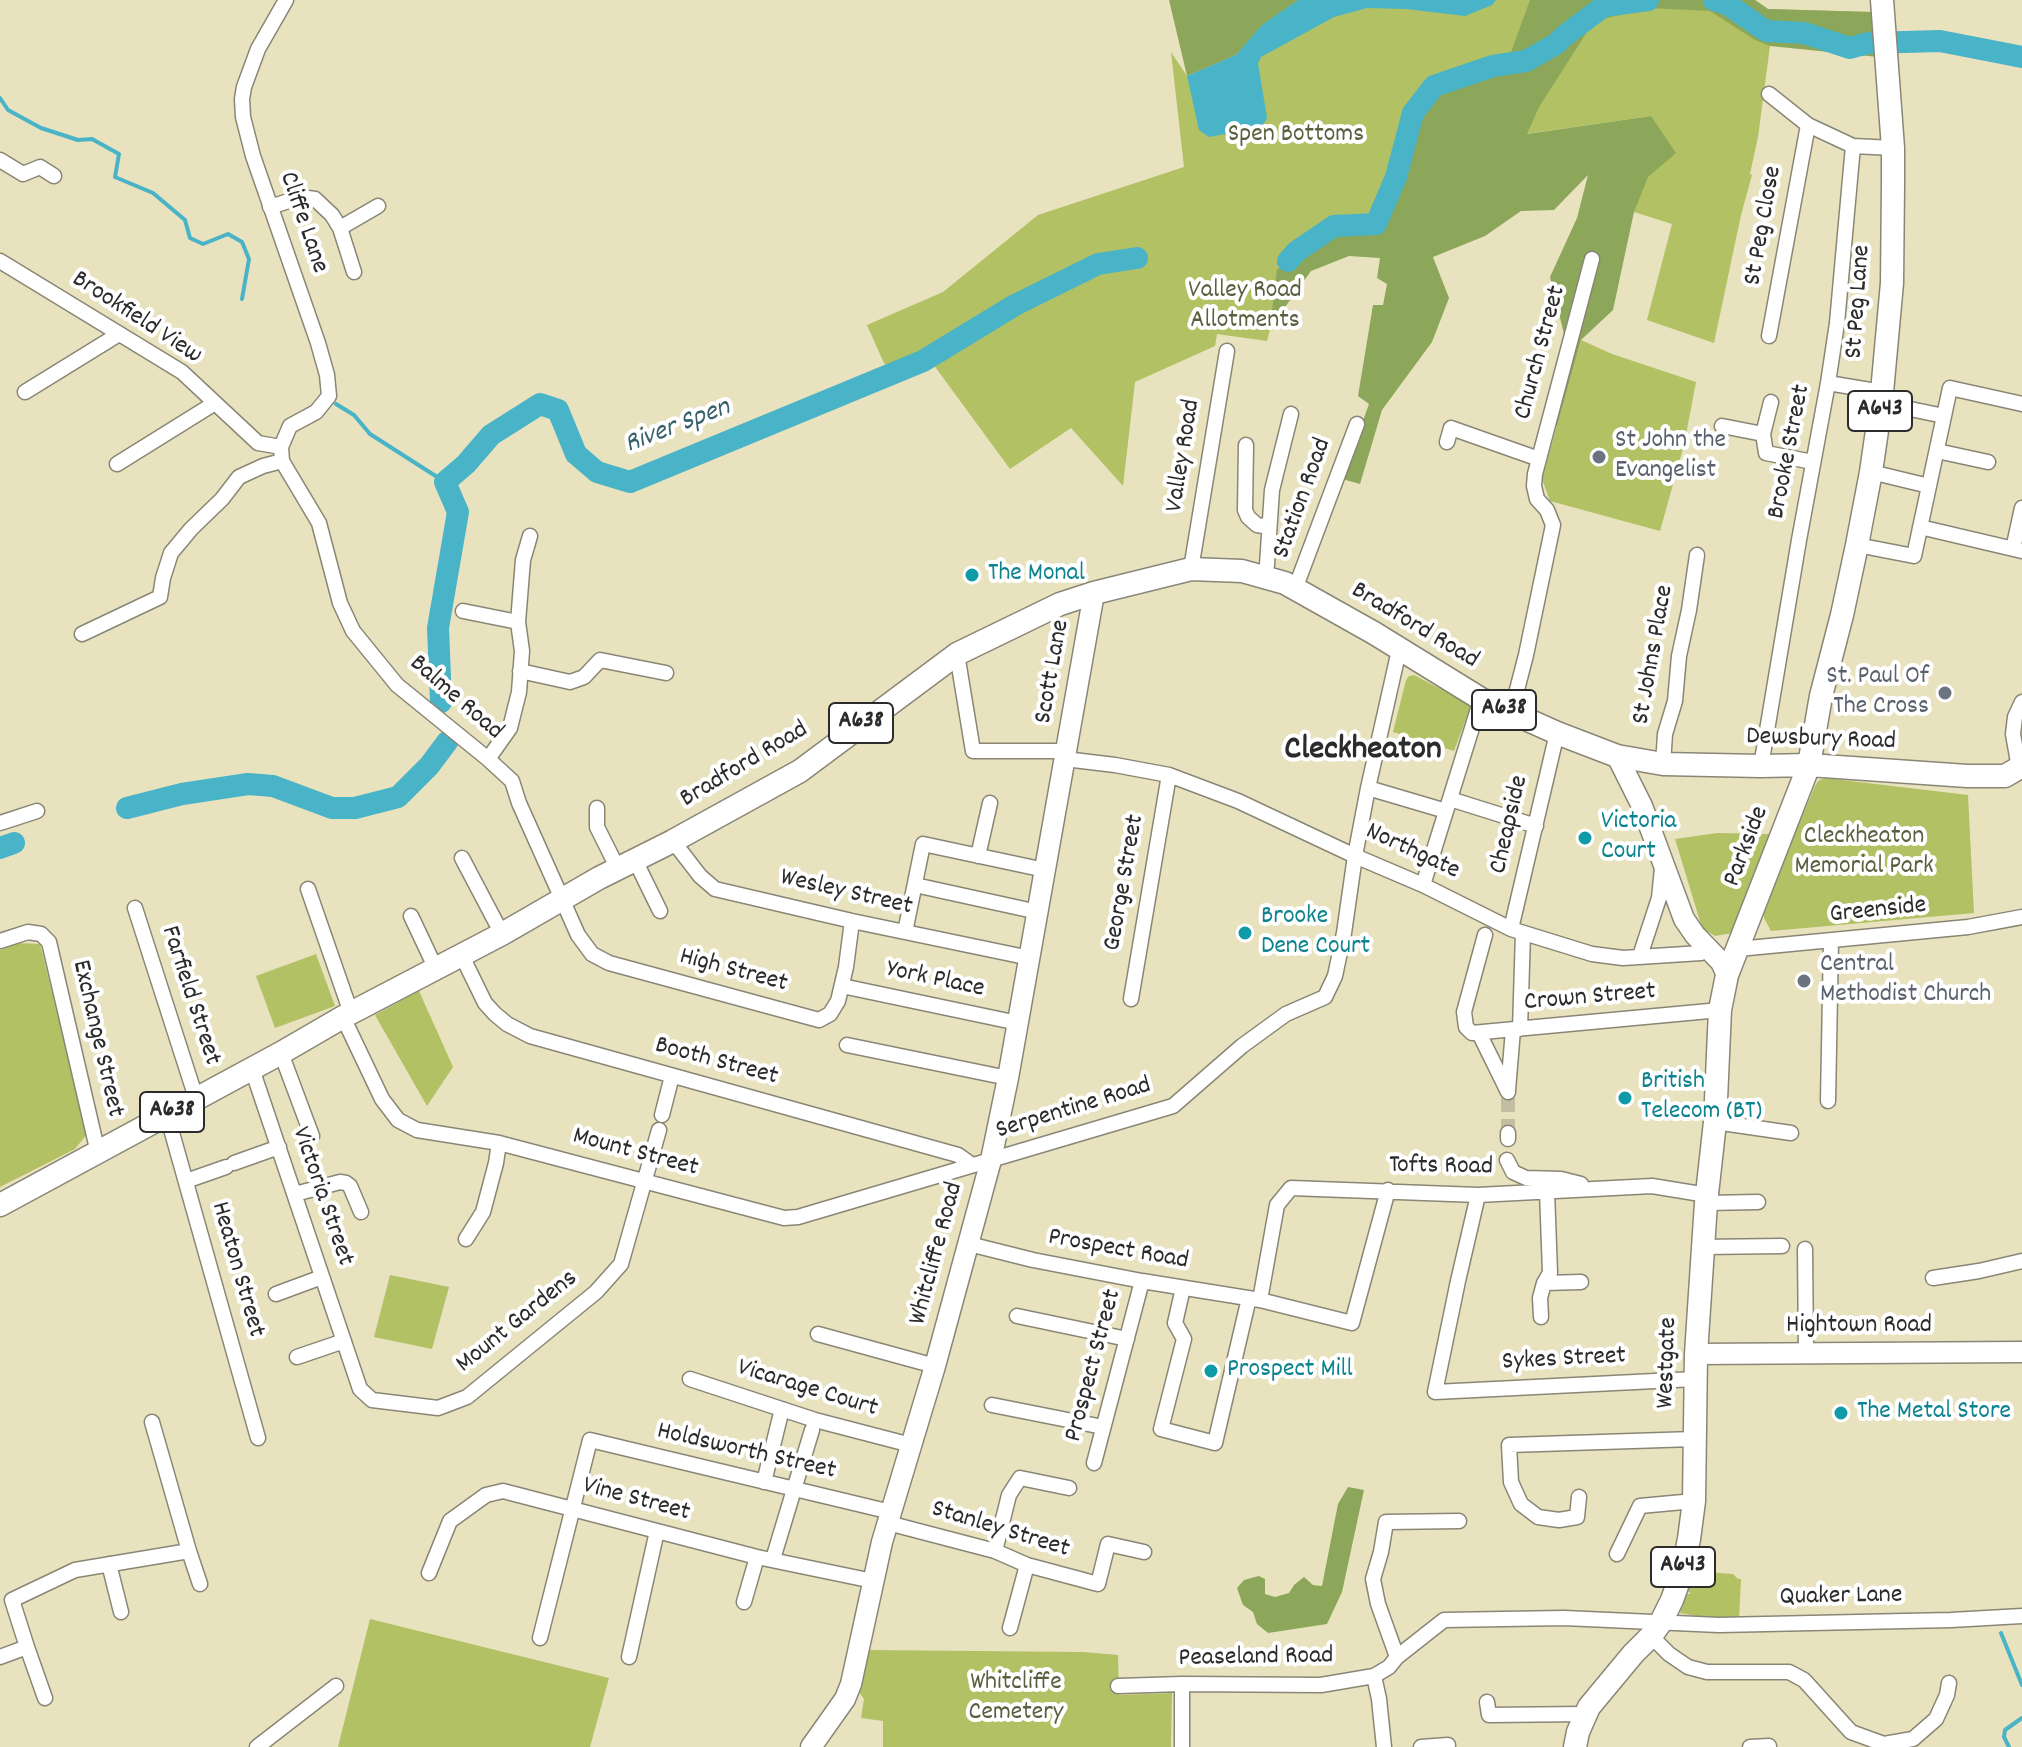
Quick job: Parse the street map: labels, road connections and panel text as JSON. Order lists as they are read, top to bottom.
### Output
{
  "streets": {
    "main road": [
      "St Peg Lane",
      "A643",
      "Bradford Road",
      "Scott Lane",
      "A638",
      "Dewsbury Road",
      "Parkside",
      "Northgate",
      "Whitcliffe Road",
      "Hightown Road",
      "Westgate"
    ],
    "street": [
      "Cliffe Lane",
      "St Peg Close",
      "Brookfield View",
      "Church Street",
      "Brooke Street",
      "Valley Road",
      "Station Road",
      "St Johns Place",
      "Balme Road",
      "Cheapside",
      "George Street",
      "Wesley Street",
      "Greenside",
      "High Street",
      "York Place",
      "Farfield Street",
      "Crown Street",
      "Exchange Street",
      "Booth Street",
      "Serpentine Road",
      "Mount Street",
      "Tofts Road",
      "Victoria Street",
      "Prospect Road",
      "Heaton Street",
      "Mount Gardens",
      "Sykes Street",
      "Prospect Street",
      "Vicarage Court",
      "Holdsworth Street",
      "Vine Street",
      "Stanley Street",
      "Quaker Lane",
      "Peaseland Road"
    ]
  },
  "crossings": [
    ["Cliffe Lane", "Brookfield View"],
    ["Cliffe Lane", "Balme Road"],
    ["St Peg Lane", "Dewsbury Road"],
    ["St Peg Lane", "Parkside"],
    ["Brookfield View", "Balme Road"],
    ["Church Street", "Bradford Road"],
    ["Brooke Street", "Dewsbury Road"],
    ["Valley Road", "Bradford Road"],
    ["Station Road", "Bradford Road"],
    ["Bradford Road", "Scott Lane"],
    ["Bradford Road", "Balme Road"],
    ["Bradford Road", "Dewsbury Road"],
    ["Bradford Road", "Cheapside"],
    ["Bradford Road", "Northgate"],
    ["Bradford Road", "Wesley Street"],
    ["Bradford Road", "High Street"],
    ["Bradford Road", "Farfield Street"],
    ["Bradford Road", "Exchange Street"],
    ["Bradford Road", "Booth Street"],
    ["Bradford Road", "Mount Street"],
    ["Bradford Road", "Victoria Street"],
    ["Bradford Road", "Heaton Street"],
    ["St Johns Place", "Dewsbury Road"],
    ["Scott Lane", "Northgate"],
    ["Scott Lane", "Whitcliffe Road"],
    ["Balme Road", "High Street"],
    ["Dewsbury Road", "Parkside"],
    ["Cheapside", "Northgate"],
    ["Cheapside", "Crown Street"],
    ["Parkside", "Northgate"],
    ["Parkside", "Greenside"],
    ["Parkside", "Westgate"],
    ["Northgate", "George Street"],
    ["Northgate", "Greenside"],
    ["Northgate", "Serpentine Road"],
    ["Northgate", "Whitcliffe Road"],
    ["Northgate", "Westgate"],
    ["Wesley Street", "High Street"],
    ["Wesley Street", "Whitcliffe Road"],
    ["Greenside", "Westgate"],
    ["High Street", "York Place"],
    ["York Place", "Whitcliffe Road"],
    ["Crown Street", "Westgate"],
    ["Booth Street", "Serpentine Road"],
    ["Booth Street", "Mount Street"],
    ["Booth Street", "Whitcliffe Road"],
    ["Booth Street", "Mount Gardens"],
    ["Serpentine Road", "Mount Street"],
    ["Serpentine Road", "Whitcliffe Road"],
    ["Mount Street", "Whitcliffe Road"],
    ["Mount Street", "Mount Gardens"],
    ["Tofts Road", "Prospect Road"],
    ["Tofts Road", "Sykes Street"],
    ["Tofts Road", "Westgate"],
    ["Victoria Street", "Mount Gardens"],
    ["Prospect Road", "Whitcliffe Road"],
    ["Prospect Road", "Prospect Street"],
    ["Whitcliffe Road", "Vicarage Court"],
    ["Whitcliffe Road", "Holdsworth Street"],
    ["Whitcliffe Road", "Vine Street"],
    ["Whitcliffe Road", "Stanley Street"],
    ["Hightown Road", "Westgate"],
    ["Sykes Street", "Westgate"],
    ["Westgate", "Quaker Lane"],
    ["Westgate", "Peaseland Road"],
    ["Holdsworth Street", "Vine Street"],
    ["Holdsworth Street", "Stanley Street"],
    ["Quaker Lane", "Peaseland Road"]
  ],
  "districts": ["Cleckheaton"],
  "water": ["River Spen"],
  "parks": [
    "Spen Bottoms",
    "Valley Road Allotments",
    "Cleckheaton Memorial Park",
    "Whitcliffe Cemetery"
  ],
  "places": [
    "St John the Evangelist",
    "The Monal",
    "St. Paul Of The Cross",
    "Victoria Court",
    "Brooke Dene Court",
    "Central Methodist Church",
    "British Telecom (BT)",
    "Prospect Mill",
    "The Metal Store"
  ]
}
